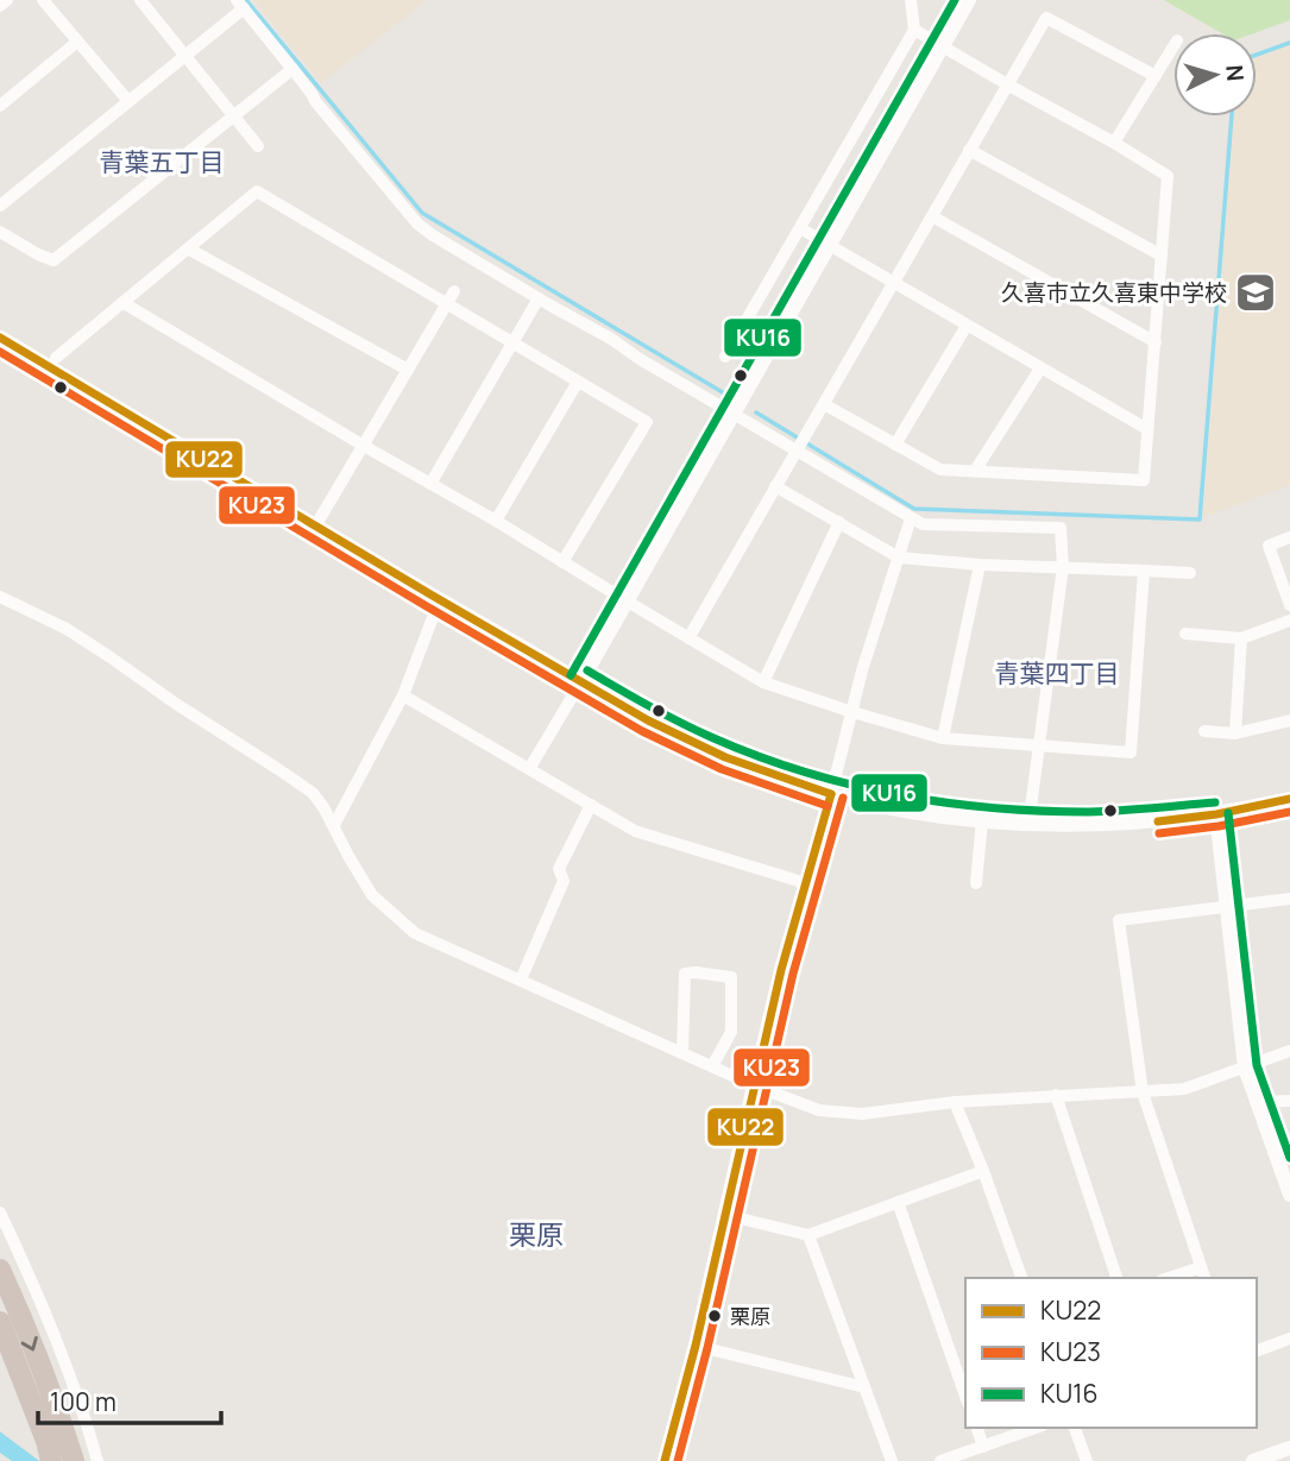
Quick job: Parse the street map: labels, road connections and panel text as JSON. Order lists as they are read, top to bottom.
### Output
{
  "districts": ["青葉五丁目", "青葉四丁目", "栗原"],
  "places": {
    "school or university": ["久喜市立久喜東中学校"],
    "other": ["栗原"]
  },
  "lines": ["transit line KU16", "transit line KU22", "transit line KU23"],
  "legend": ["KU22", "KU23", "KU16"],
  "scale_bar": "100 m",
  "north": "right"
}
